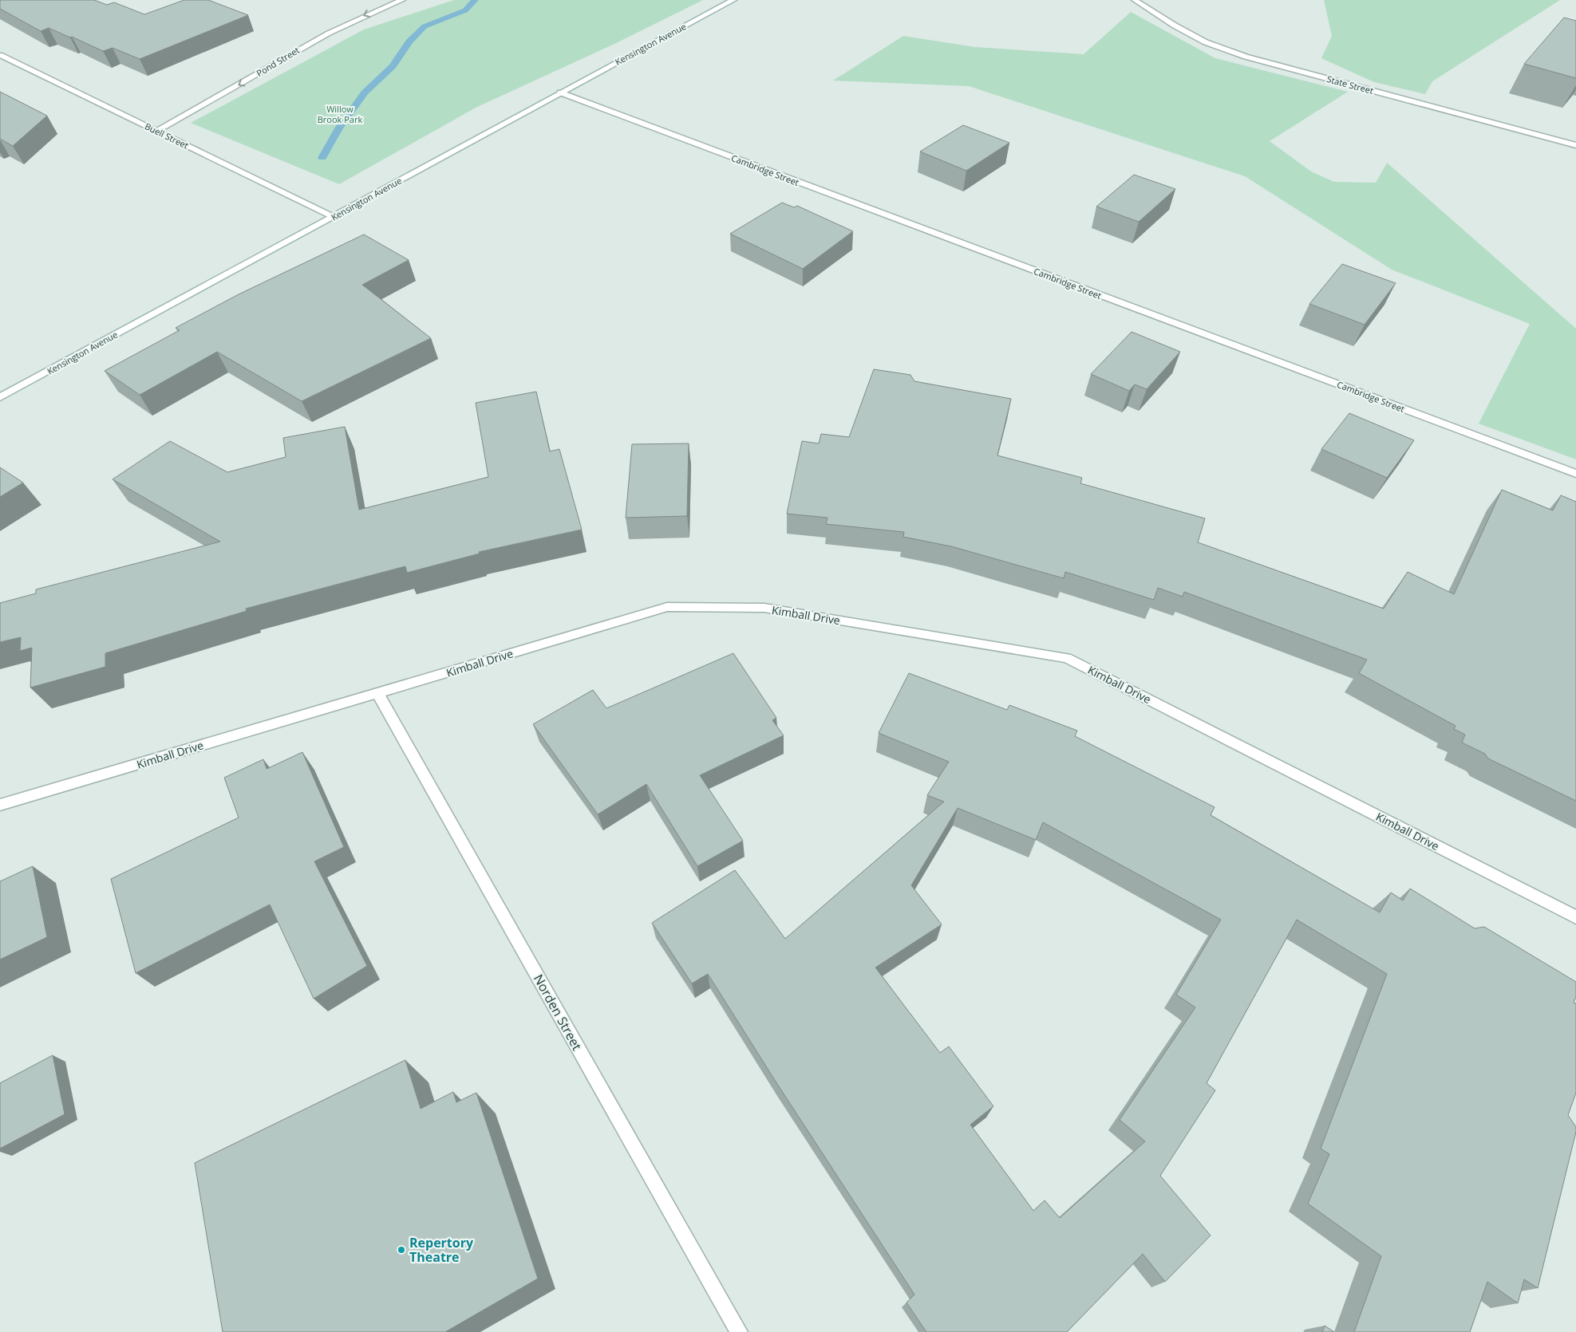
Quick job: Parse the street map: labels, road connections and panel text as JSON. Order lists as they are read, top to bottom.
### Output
{
  "streets": {
    "street": [
      "Kensington Avenue",
      "Pond Street",
      "State Street",
      "Buell Street",
      "Cambridge Street",
      "Kimball Drive",
      "Norden Street"
    ]
  },
  "crossings": [
    ["Kensington Avenue", "Buell Street"],
    ["Kensington Avenue", "Cambridge Street"],
    ["Pond Street", "Buell Street"],
    ["Kimball Drive", "Norden Street"]
  ],
  "one_way": ["Pond Street"],
  "parks": ["Willow Brook Park"],
  "places": ["Repertory Theatre"]
}
